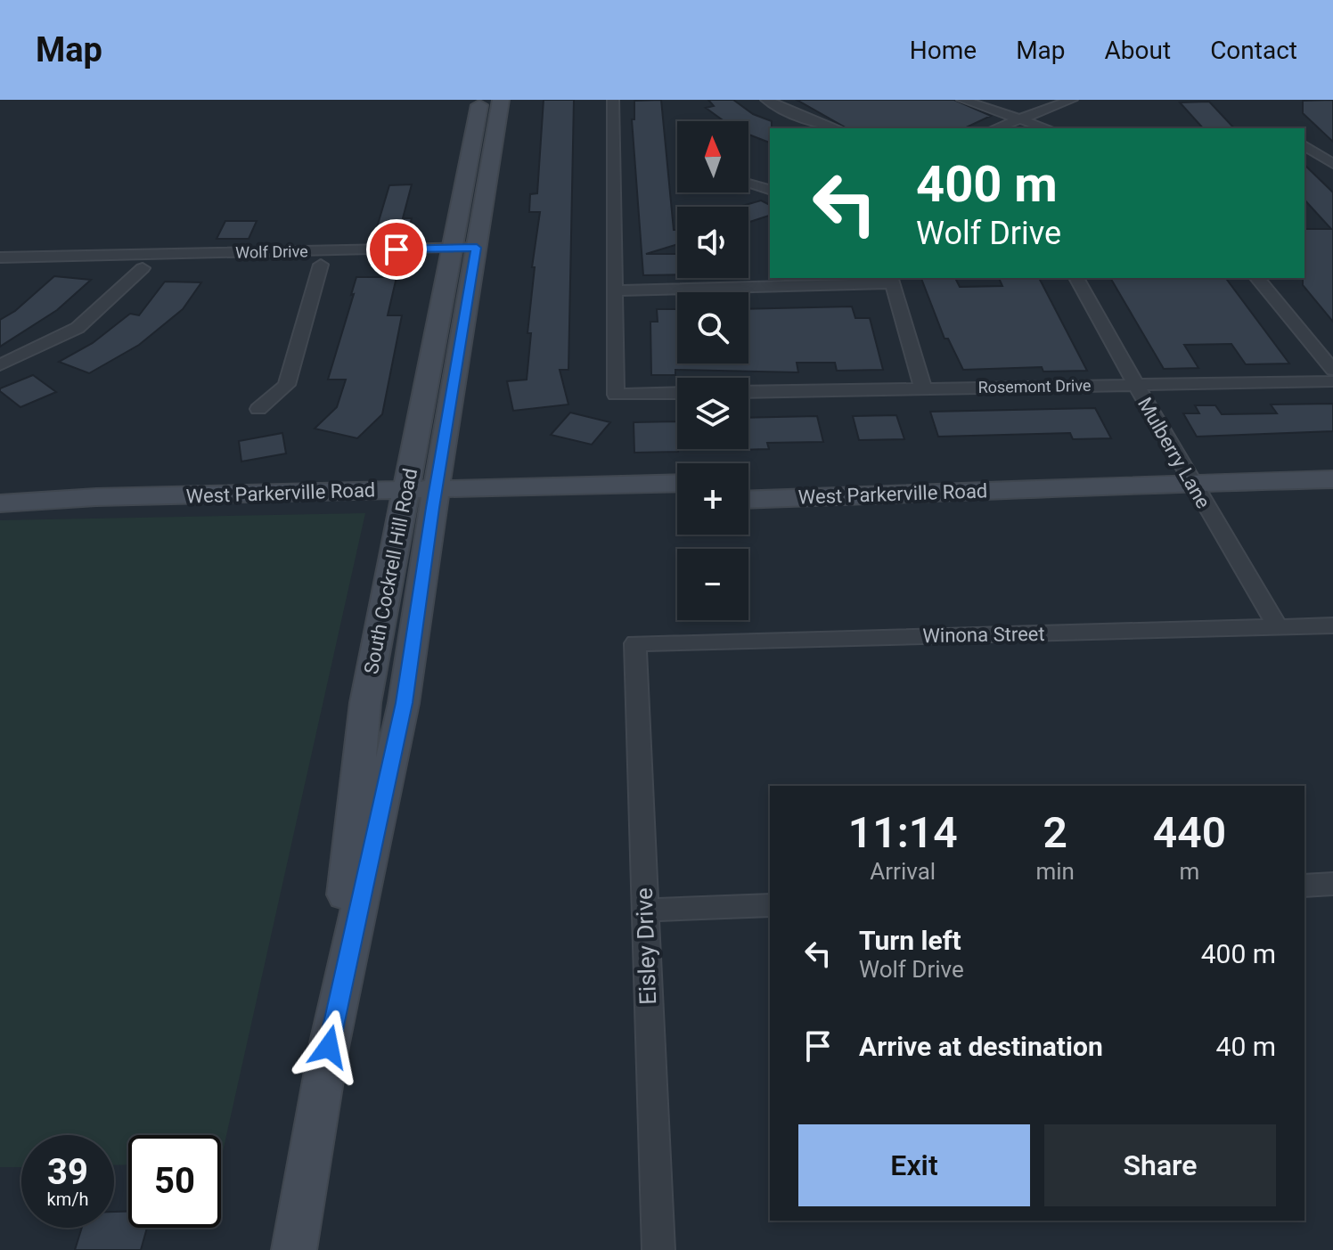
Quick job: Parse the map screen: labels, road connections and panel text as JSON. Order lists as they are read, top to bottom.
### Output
{
  "streets": {
    "main road": ["West Parkerville Road", "South Cockrell Hill Road"],
    "street": [
      "Wolf Drive",
      "Rosemont Drive",
      "Mulberry Lane",
      "Winona Street",
      "Eisley Drive"
    ]
  },
  "crossings": [
    ["Wolf Drive", "South Cockrell Hill Road"],
    ["Rosemont Drive", "Mulberry Lane"],
    ["Mulberry Lane", "West Parkerville Road"],
    ["Mulberry Lane", "Winona Street"],
    ["West Parkerville Road", "South Cockrell Hill Road"],
    ["Winona Street", "Eisley Drive"]
  ],
  "north": "top",
  "page": {
    "header": "Map",
    "nav": [
      "Home",
      "Map",
      "About",
      "Contact"
    ],
    "map_buttons": ["+", "−"],
    "turn": ["400 m", "Wolf Drive"],
    "eta": [
      "11:14",
      "Arrival",
      "2",
      "min",
      "440",
      "m"
    ],
    "list": [
      {
        "name": "Turn left",
        "note": "Wolf Drive",
        "value": "400 m"
      },
      {
        "name": "Arrive at destination",
        "value": "40 m"
      }
    ],
    "buttons": ["Exit", "Share"],
    "speed": "39 km/h",
    "limit": "50"
  }
}
